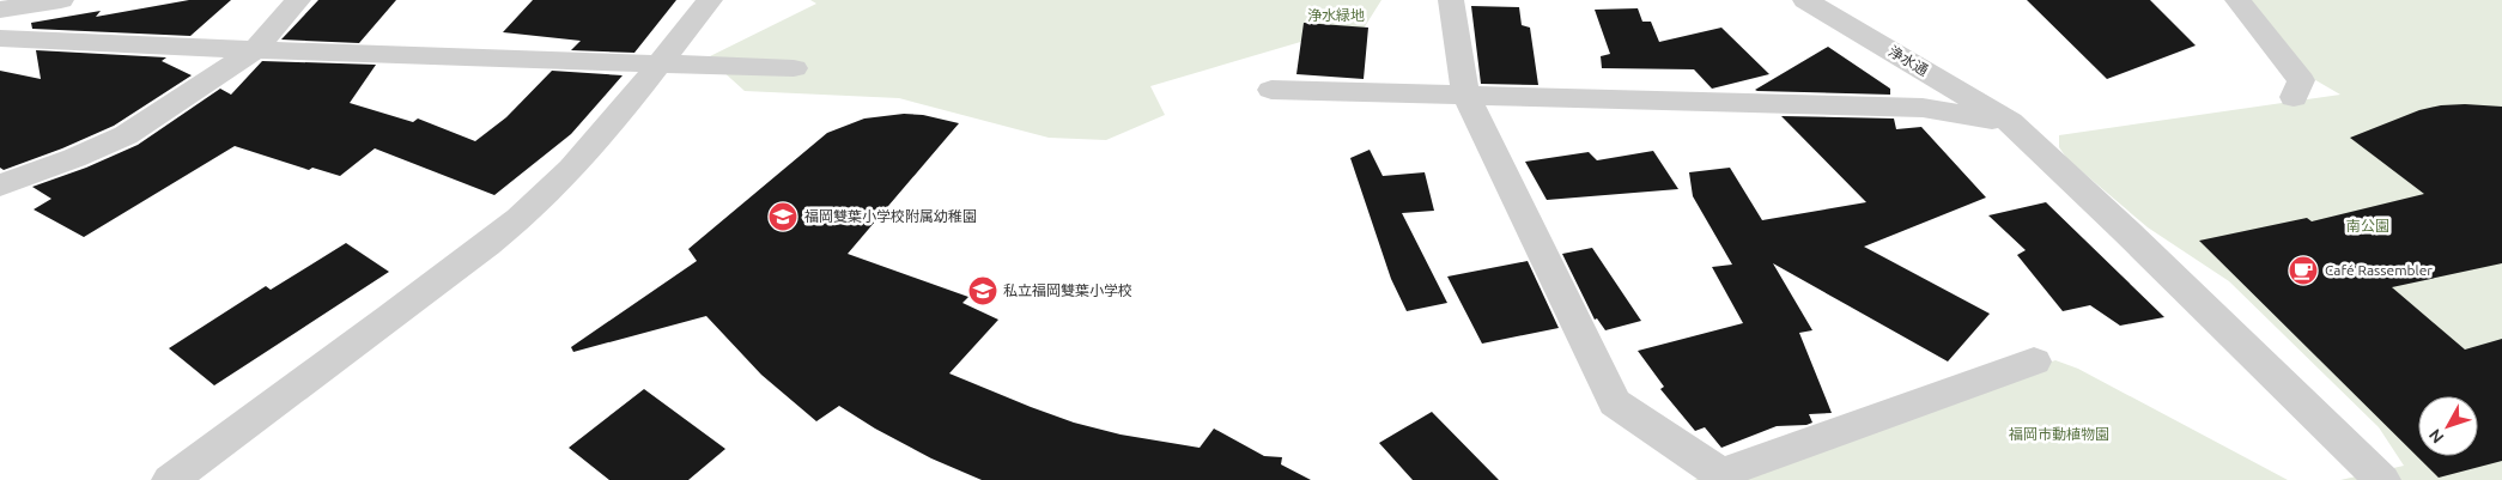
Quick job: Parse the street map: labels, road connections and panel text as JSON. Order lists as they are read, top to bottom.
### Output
{
  "streets": {
    "street": ["浄水通"]
  },
  "parks": ["浄水緑地", "南公園", "福岡市動植物園"],
  "places": {
    "school or university": ["福岡雙葉小学校附属幼稚園", "私立福岡雙葉小学校"],
    "cafe": ["Café Rassembler"]
  },
  "north": "bottom left"
}
